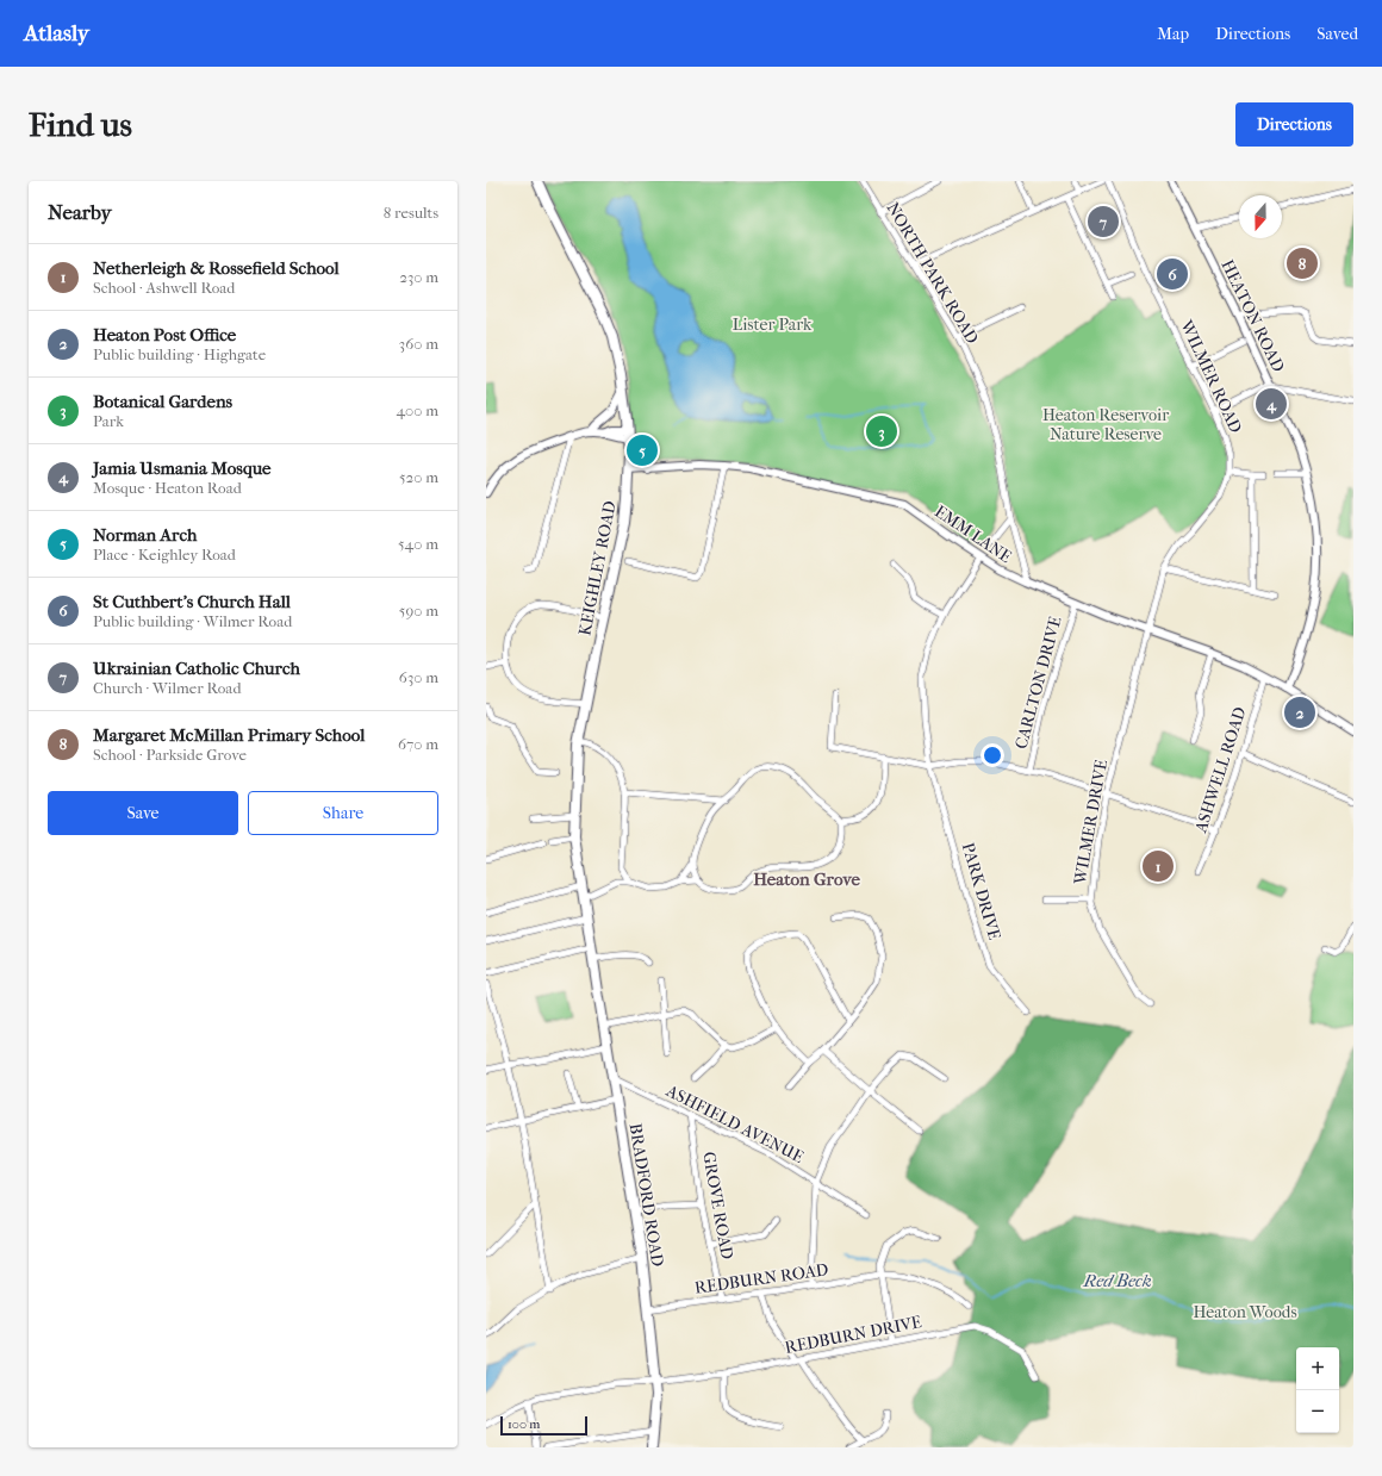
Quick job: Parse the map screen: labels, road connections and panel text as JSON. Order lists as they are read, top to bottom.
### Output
{
  "streets": {
    "highway": ["KEIGHLEY ROAD", "BRADFORD ROAD"],
    "street": [
      "NORTH PARK ROAD",
      "HEATON ROAD",
      "WILMER ROAD",
      "EMM LANE",
      "CARLTON DRIVE",
      "ASHWELL ROAD",
      "WILMER DRIVE",
      "PARK DRIVE",
      "ASHFIELD AVENUE",
      "GROVE ROAD",
      "REDBURN ROAD",
      "REDBURN DRIVE"
    ]
  },
  "crossings": [
    ["HEATON ROAD", "EMM LANE"],
    ["WILMER ROAD", "EMM LANE"],
    ["WILMER ROAD", "WILMER DRIVE"],
    ["EMM LANE", "KEIGHLEY ROAD"],
    ["EMM LANE", "CARLTON DRIVE"],
    ["EMM LANE", "ASHWELL ROAD"],
    ["EMM LANE", "WILMER DRIVE"],
    ["EMM LANE", "PARK DRIVE"],
    ["KEIGHLEY ROAD", "BRADFORD ROAD"],
    ["ASHFIELD AVENUE", "BRADFORD ROAD"],
    ["ASHFIELD AVENUE", "GROVE ROAD"],
    ["BRADFORD ROAD", "REDBURN ROAD"],
    ["BRADFORD ROAD", "REDBURN DRIVE"],
    ["GROVE ROAD", "REDBURN ROAD"]
  ],
  "districts": ["Heaton Grove"],
  "water": ["Red Beck"],
  "parks": ["Lister Park", "Heaton Reservoir Nature Reserve", "Heaton Woods"],
  "scale_bar": "100 m",
  "north": "bottom",
  "page": {
    "header": "Atlasly",
    "nav": ["Map", "Directions", "Saved"],
    "buttons": [
      "Directions",
      ["Save", "Share"]
    ],
    "title": "Find us",
    "heading": ["Nearby", "8 results"],
    "pins": [
      "7",
      "8",
      "6",
      "4",
      "3",
      "5",
      "2",
      "1"
    ],
    "list": [
      {
        "mark": "1",
        "name": "Netherleigh & Rossefield School",
        "note": "School · Ashwell Road",
        "value": "230 m"
      },
      {
        "mark": "2",
        "name": "Heaton Post Office",
        "note": "Public building · Highgate",
        "value": "360 m"
      },
      {
        "mark": "3",
        "name": "Botanical Gardens",
        "note": "Park",
        "value": "400 m"
      },
      {
        "mark": "4",
        "name": "Jamia Usmania Mosque",
        "note": "Mosque · Heaton Road",
        "value": "520 m"
      },
      {
        "mark": "5",
        "name": "Norman Arch",
        "note": "Place · Keighley Road",
        "value": "540 m"
      },
      {
        "mark": "6",
        "name": "St Cuthbert's Church Hall",
        "note": "Public building · Wilmer Road",
        "value": "590 m"
      },
      {
        "mark": "7",
        "name": "Ukrainian Catholic Church",
        "note": "Church · Wilmer Road",
        "value": "630 m"
      },
      {
        "mark": "8",
        "name": "Margaret McMillan Primary School",
        "note": "School · Parkside Grove",
        "value": "670 m"
      }
    ],
    "map_buttons": ["+", "−"],
    "scale": "100 m"
  }
}
